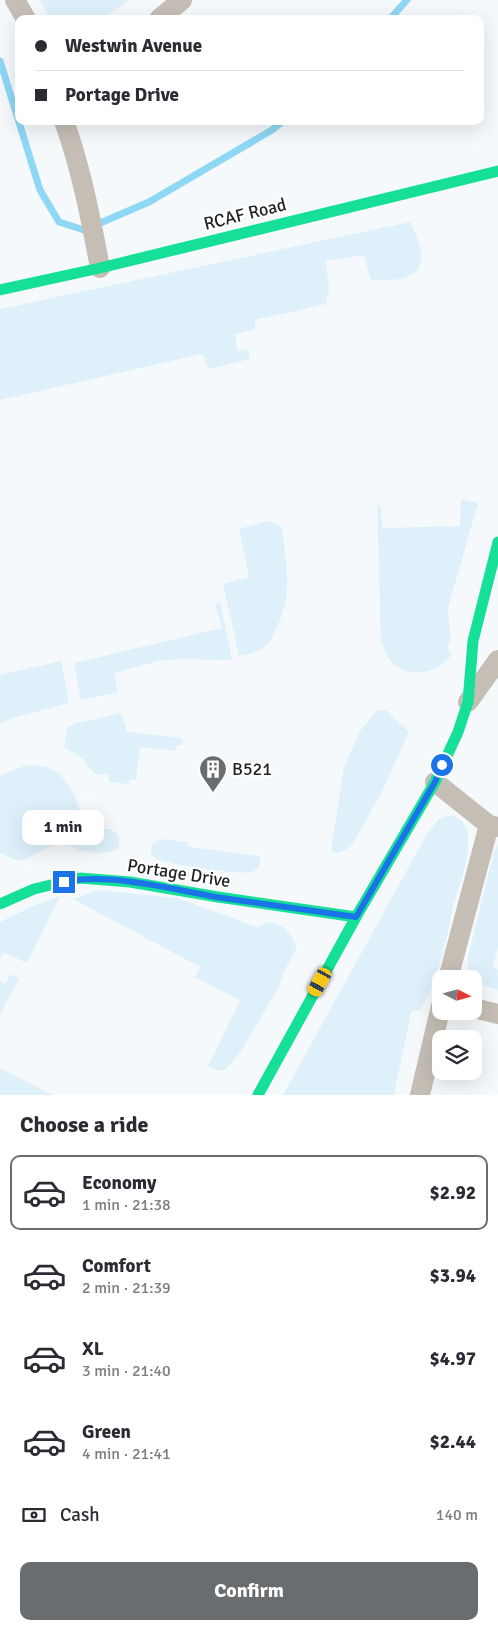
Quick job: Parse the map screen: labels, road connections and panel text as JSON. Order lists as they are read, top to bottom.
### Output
{
  "streets": {
    "street": ["RCAF Road", "Portage Drive"]
  },
  "places": {
    "building": ["B521"]
  },
  "north": "right",
  "page": {
    "banner": ["Westwin Avenue", "Portage Drive"],
    "bubble": "1 min",
    "heading": "Choose a ride",
    "list": [
      {
        "name": "Economy",
        "note": "1 min · 21:38",
        "value": "$2.92"
      },
      {
        "name": "Comfort",
        "note": "2 min · 21:39",
        "value": "$3.94"
      },
      {
        "name": "XL",
        "note": "3 min · 21:40",
        "value": "$4.97"
      },
      {
        "name": "Green",
        "note": "4 min · 21:41",
        "value": "$2.44"
      }
    ],
    "pay": ["Cash", "140 m"],
    "buttons": "Confirm"
  }
}
